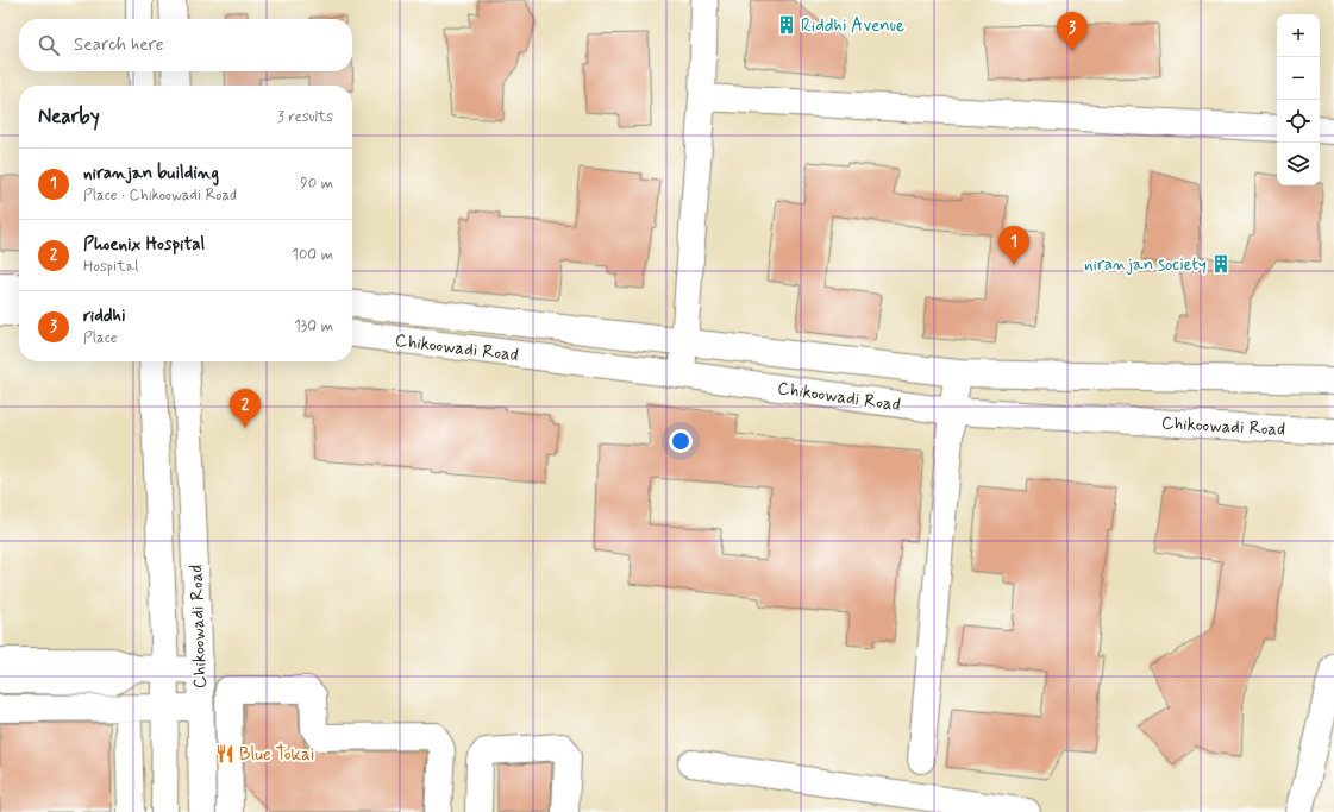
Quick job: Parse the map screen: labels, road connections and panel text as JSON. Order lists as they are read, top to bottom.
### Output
{
  "streets": {
    "street": ["Chikoowadi Road"]
  },
  "places": {
    "building": ["Riddhi Avenue", "niranjan society"],
    "restaurant": ["Blue Tokai"]
  },
  "page": {
    "pins": ["3", "1", "2"],
    "map_buttons": ["+", "−"],
    "search": "Search here",
    "heading": ["Nearby", "3 results"],
    "list": [
      {
        "mark": "1",
        "name": "niranjan building",
        "note": "Place · Chikoowadi Road",
        "value": "90 m"
      },
      {
        "mark": "2",
        "name": "Phoenix Hospital",
        "note": "Hospital",
        "value": "100 m"
      },
      {
        "mark": "3",
        "name": "riddhi",
        "note": "Place",
        "value": "130 m"
      }
    ]
  }
}
